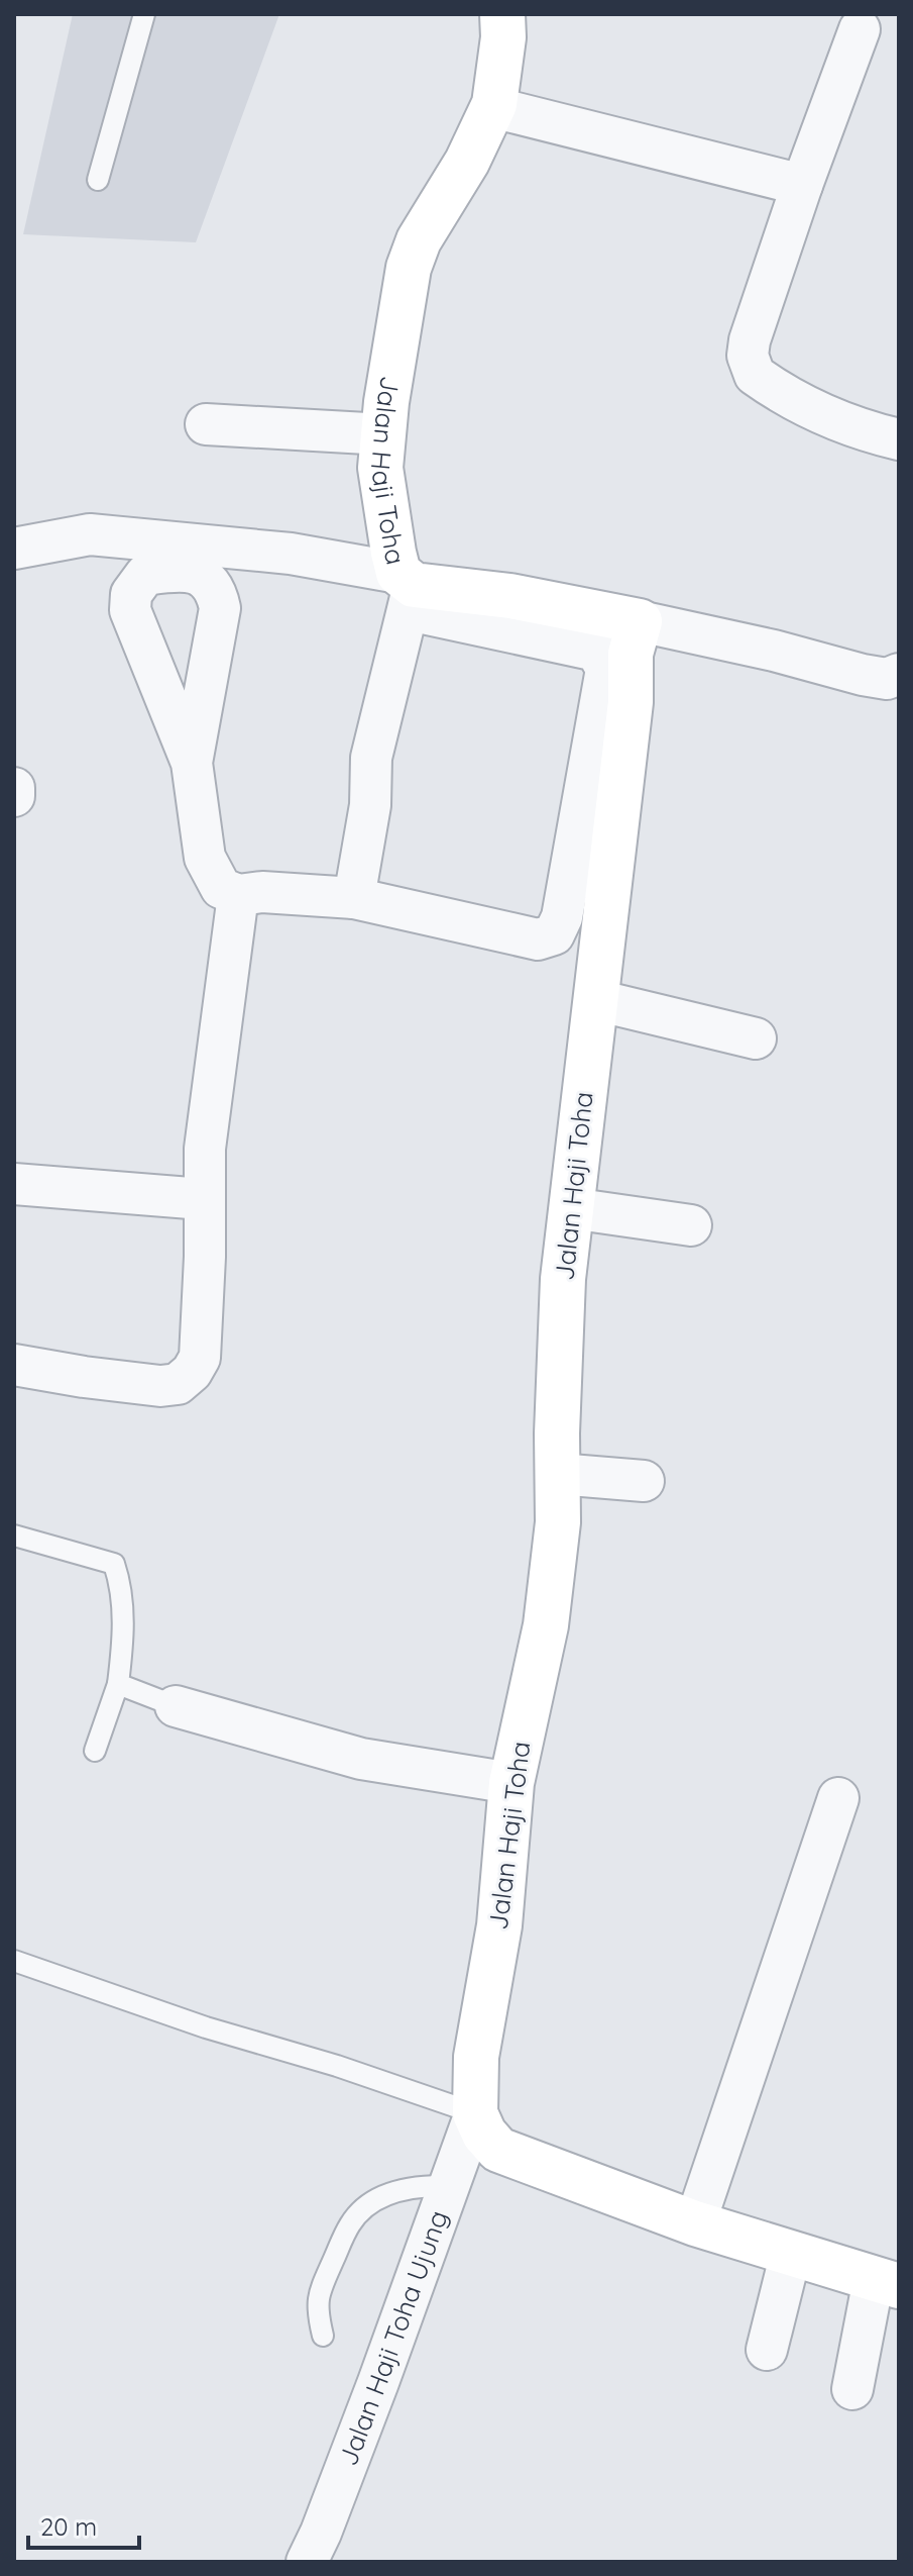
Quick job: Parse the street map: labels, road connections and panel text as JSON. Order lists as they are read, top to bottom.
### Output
{
  "streets": {
    "street": ["Jalan Haji Toha", "Jalan Haji Toha Ujung"]
  },
  "crossings": [
    ["Jalan Haji Toha", "Jalan Haji Toha Ujung"]
  ],
  "scale_bar": "20 m"
}
